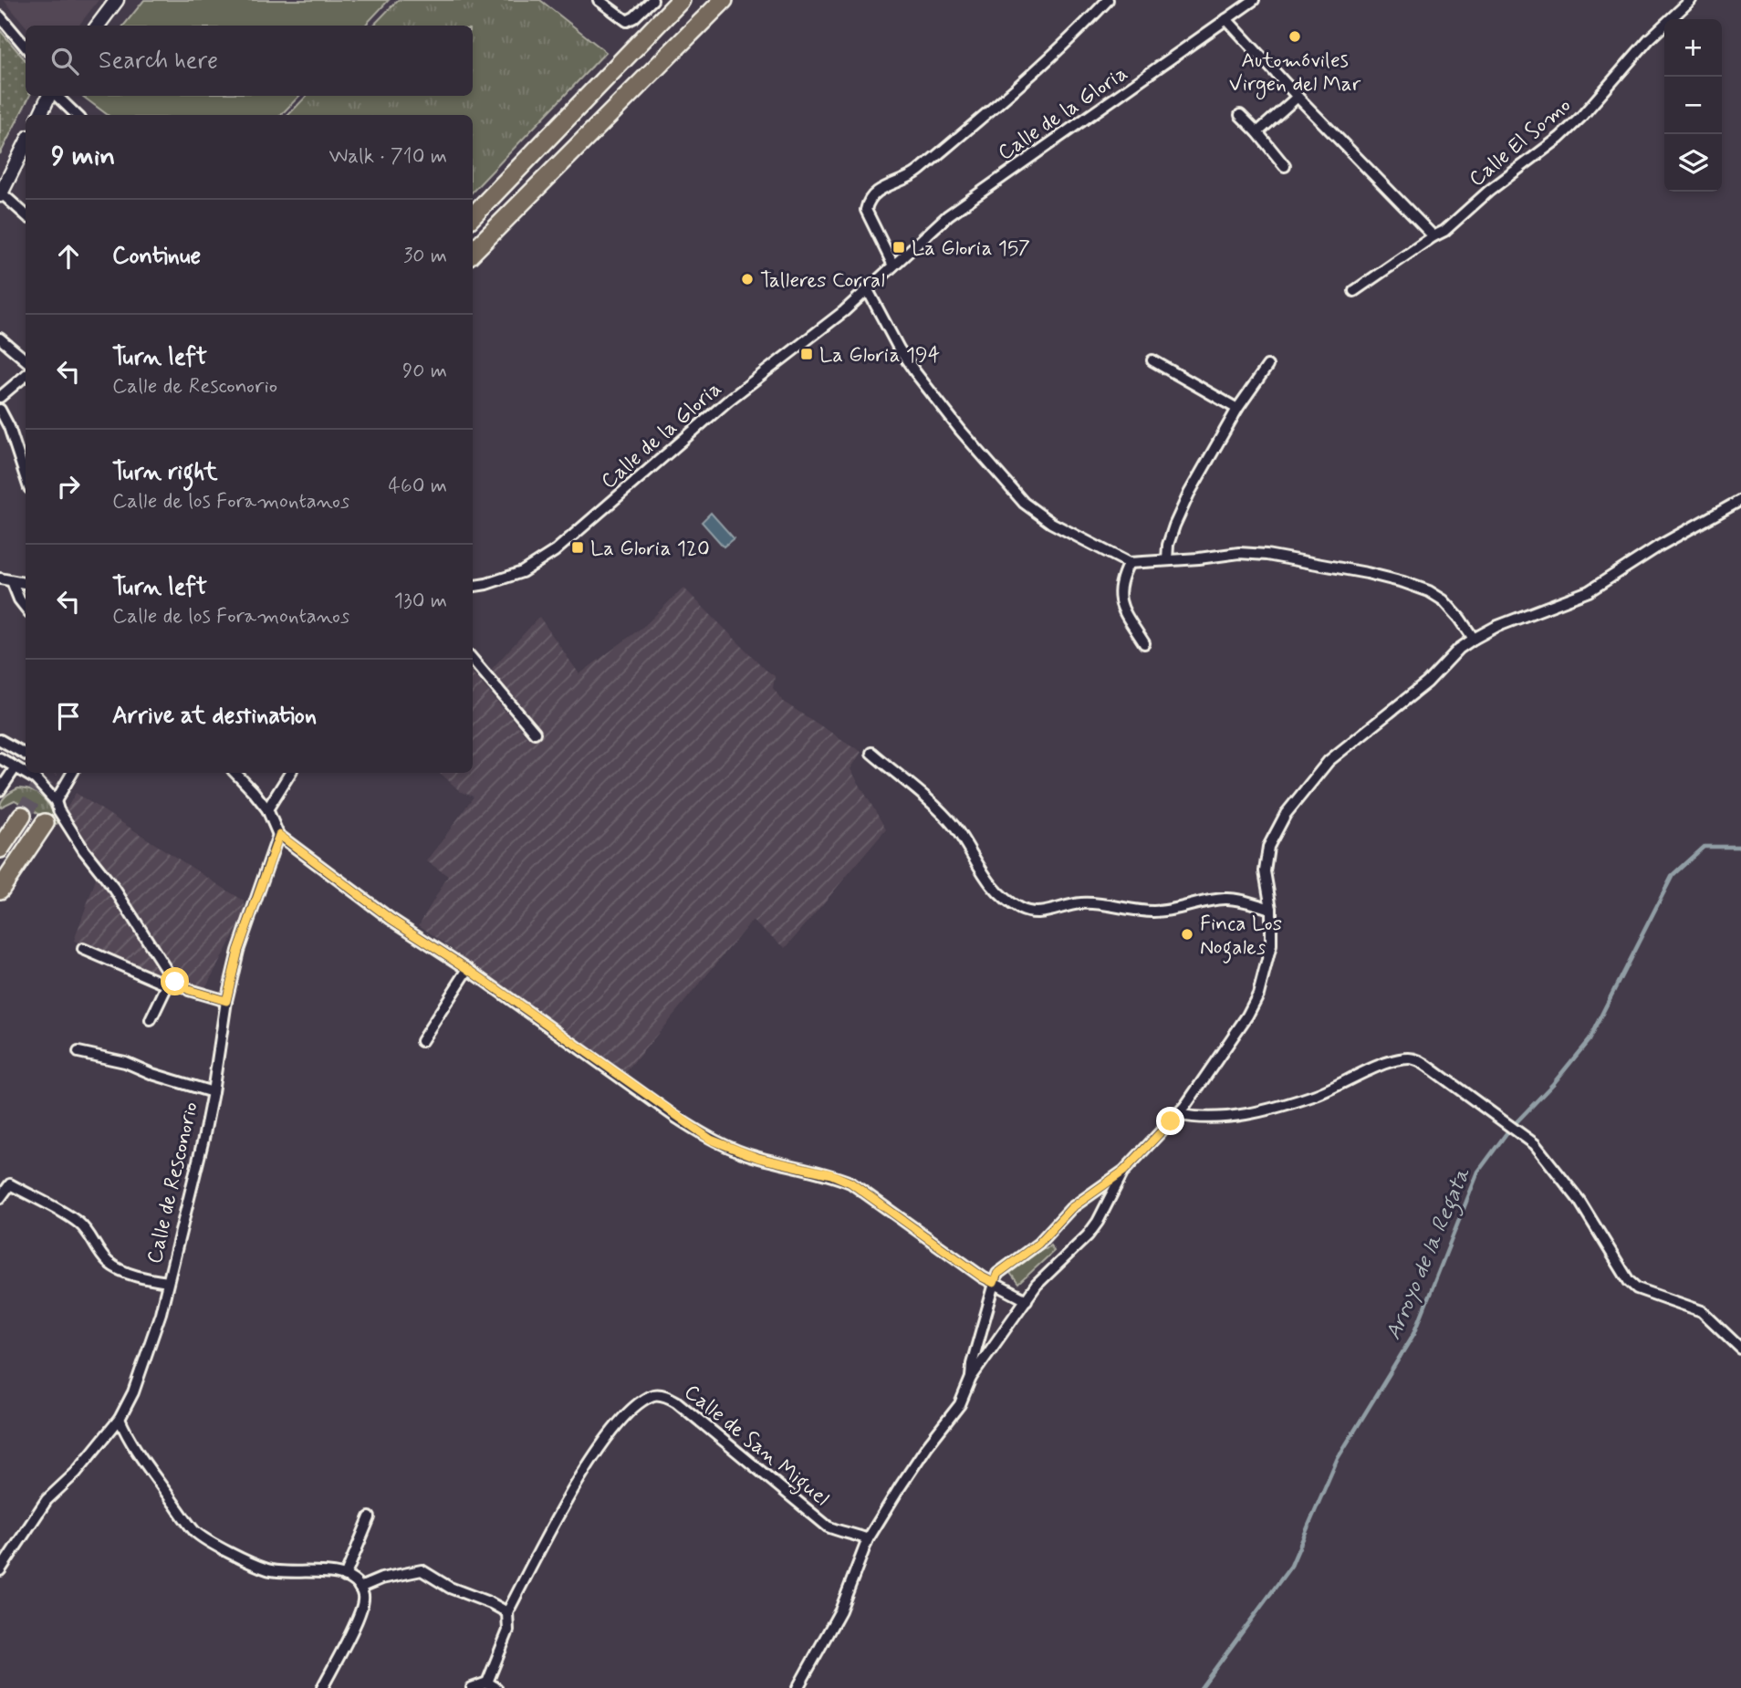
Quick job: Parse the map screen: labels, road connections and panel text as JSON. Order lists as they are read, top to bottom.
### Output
{
  "streets": {
    "street": [
      "Calle de la Gloria",
      "Calle El Somo",
      "Calle de Resconorio",
      "Calle de San Miguel"
    ]
  },
  "water": ["Arroyo de la Regata"],
  "places": {
    "other": ["Automóviles Virgen del Mar", "Talleres Corral", "Finca Los Nogales"],
    "transit": ["La Gloria 157", "La Gloria 194", "La Gloria 120"]
  },
  "page": {
    "map_buttons": ["+", "−"],
    "search": "Search here",
    "heading": ["9 min", "Walk · 710 m"],
    "list": [
      ["Continue", "30 m"],
      ["Turn left", "Calle de Resconorio", "90 m"],
      ["Turn right", "Calle de los Foramontanos", "460 m"],
      ["Turn left", "Calle de los Foramontanos", "130 m"],
      "Arrive at destination"
    ]
  }
}
